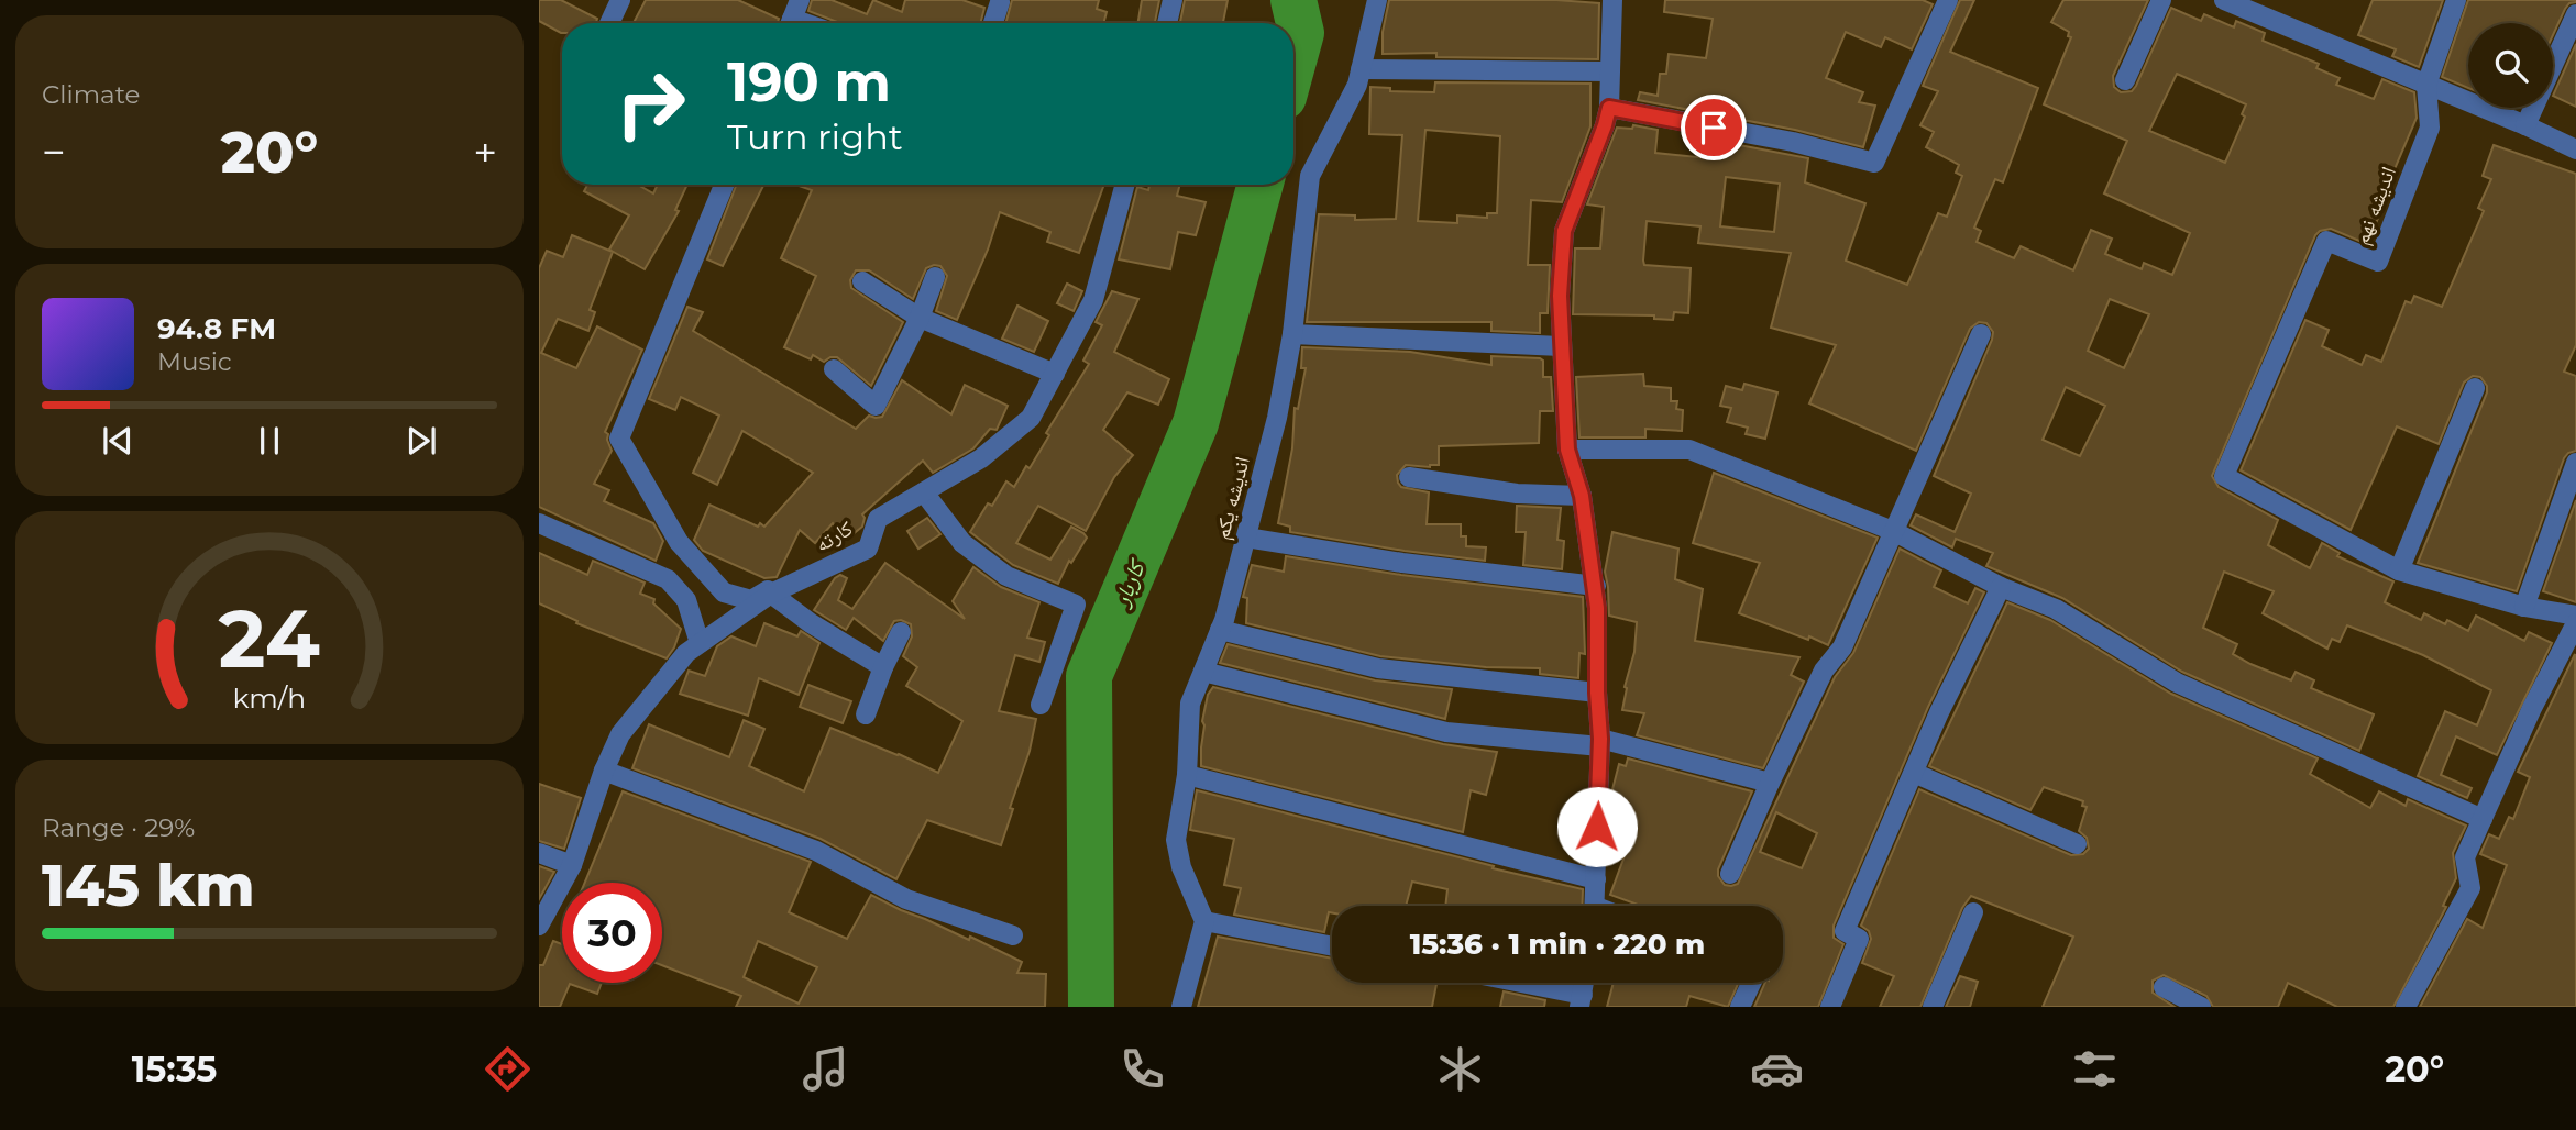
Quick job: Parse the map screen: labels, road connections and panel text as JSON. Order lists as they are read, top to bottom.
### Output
{
  "streets": {
    "street": ["اندیشه نهم", "اندیشه یکم", "کارته"]
  },
  "water": ["کاربار"],
  "page": {
    "tile": [
      "Climate",
      ["Range · 29%", "145 km"]
    ],
    "turn": ["190 m", "Turn right"],
    "heat": ["−", "20°", "+"],
    "song": ["94.8 FM", "Music"],
    "limit": "30",
    "trip": "15:36 · 1 min · 220 m",
    "tabs": ["15:35", "20°"],
    "gauge": ["24", "km/h"]
  }
}
